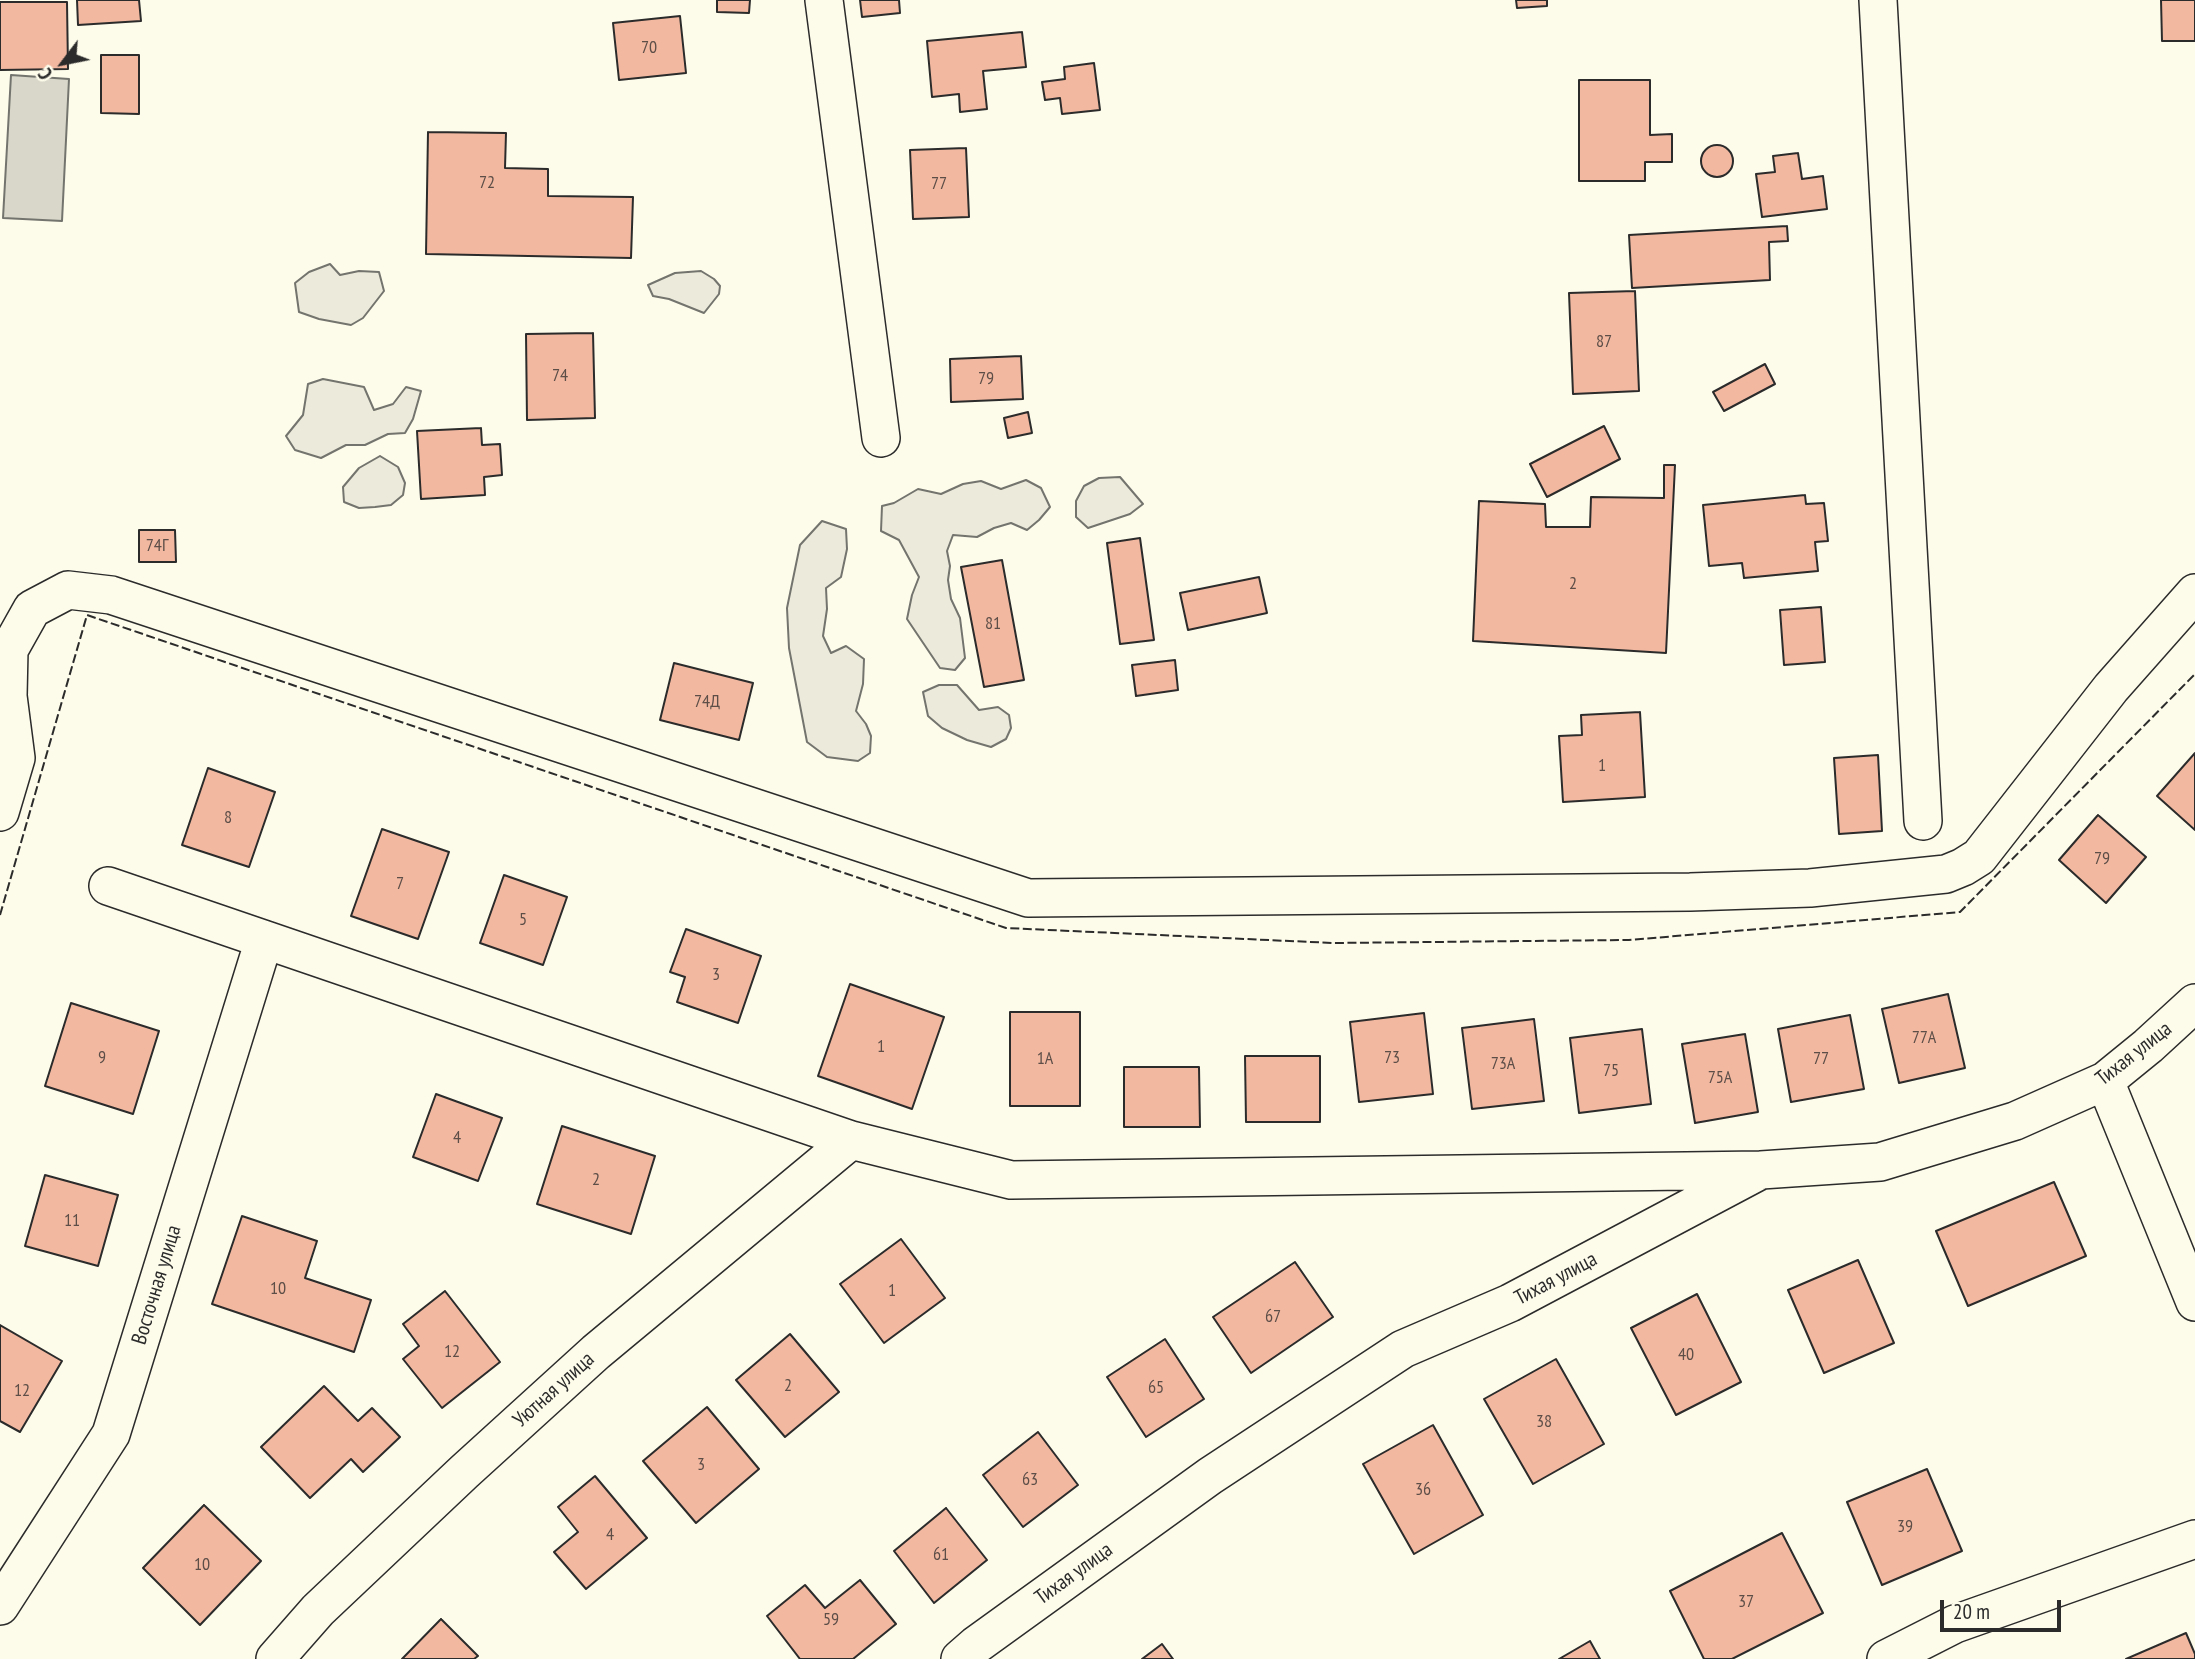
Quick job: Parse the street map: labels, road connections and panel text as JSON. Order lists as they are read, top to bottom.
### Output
{
  "streets": {
    "street": ["Тихая улица", "Восточная улица", "Уютная улица"]
  },
  "house_numbers": [
    "70",
    "72",
    "77",
    "87",
    "74",
    "79",
    "74Г",
    "2",
    "81",
    "74Д",
    "1",
    "8",
    "79",
    "7",
    "5",
    "3",
    "77А",
    "1",
    "9",
    "73",
    "1А",
    "77",
    "73А",
    "75",
    "75А",
    "4",
    "2",
    "11",
    "10",
    "1",
    "67",
    "12",
    "40",
    "2",
    "65",
    "12",
    "38",
    "3",
    "63",
    "36",
    "39",
    "4",
    "61",
    "10",
    "37",
    "59"
  ],
  "scale_bar": "20 m",
  "north": "bottom left"
}
